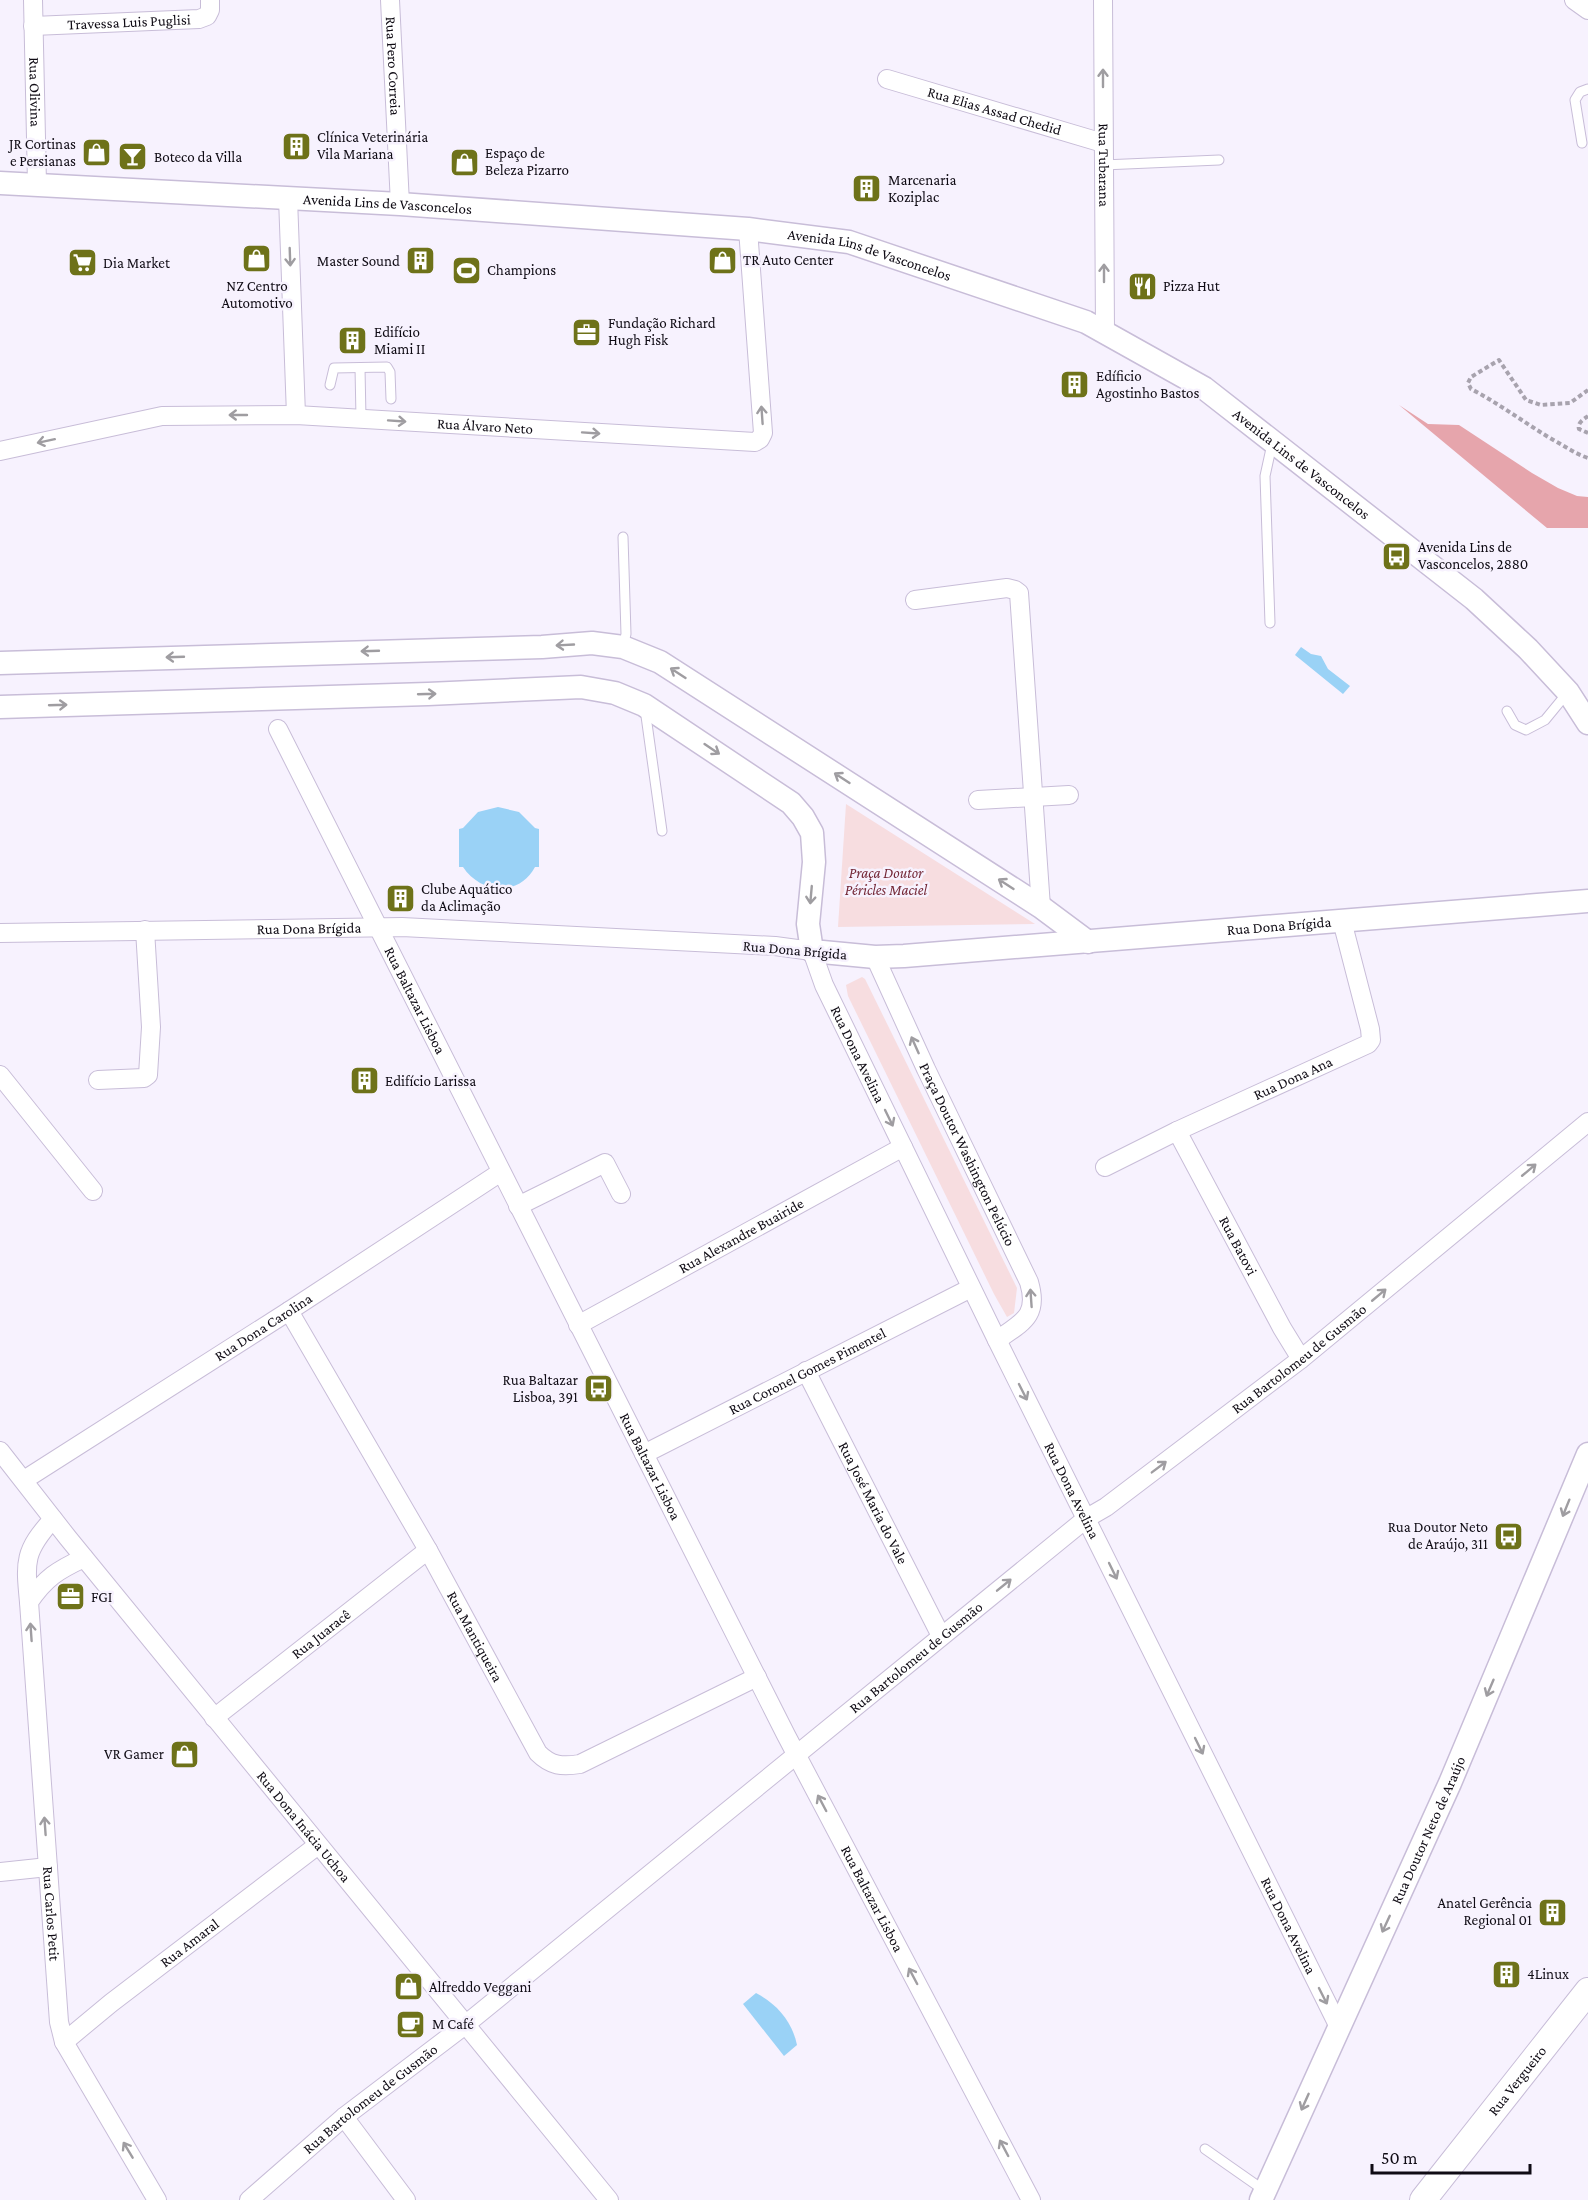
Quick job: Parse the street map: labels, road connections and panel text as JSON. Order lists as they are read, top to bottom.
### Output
{
  "streets": {
    "main road": ["Rua Vergueiro"],
    "street": [
      "Travessa Luis Puglisi",
      "Rua Pero Correia",
      "Rua Olivina",
      "Rua Elias Assad Chedid",
      "Rua Tubarana",
      "Avenida Lins de Vasconcelos",
      "Rua Álvaro Neto",
      "Rua Dona Brígida",
      "Rua Baltazar Lisboa",
      "Rua Dona Avelina",
      "Rua Dona Ana",
      "Praça Doutor Washington Pelúcio",
      "Rua Alexandre Buairide",
      "Rua Batovi",
      "Rua Dona Carolina",
      "Rua Bartolomeu de Gusmão",
      "Rua Coronel Gomes Pimentel",
      "Rua José Maria do Vale",
      "Rua Juaracê",
      "Rua Mantiqueira",
      "Rua Dona Inácia Uchoa",
      "Rua Doutor Neto de Araújo",
      "Rua Carlos Petit",
      "Rua Amaral"
    ]
  },
  "crossings": [
    ["Travessa Luis Puglisi", "Rua Olivina"],
    ["Rua Pero Correia", "Avenida Lins de Vasconcelos"],
    ["Rua Olivina", "Avenida Lins de Vasconcelos"],
    ["Rua Elias Assad Chedid", "Rua Tubarana"],
    ["Rua Tubarana", "Avenida Lins de Vasconcelos"],
    ["Avenida Lins de Vasconcelos", "Rua Álvaro Neto"],
    ["Rua Dona Brígida", "Rua Baltazar Lisboa"],
    ["Rua Dona Brígida", "Rua Dona Avelina"],
    ["Rua Dona Brígida", "Rua Dona Ana"],
    ["Rua Dona Brígida", "Praça Doutor Washington Pelúcio"],
    ["Rua Baltazar Lisboa", "Rua Alexandre Buairide"],
    ["Rua Baltazar Lisboa", "Rua Dona Carolina"],
    ["Rua Baltazar Lisboa", "Rua Bartolomeu de Gusmão"],
    ["Rua Baltazar Lisboa", "Rua Coronel Gomes Pimentel"],
    ["Rua Baltazar Lisboa", "Rua Mantiqueira"],
    ["Rua Dona Avelina", "Praça Doutor Washington Pelúcio"],
    ["Rua Dona Avelina", "Rua Alexandre Buairide"],
    ["Rua Dona Avelina", "Rua Bartolomeu de Gusmão"],
    ["Rua Dona Avelina", "Rua Coronel Gomes Pimentel"],
    ["Rua Dona Avelina", "Rua Doutor Neto de Araújo"],
    ["Rua Dona Ana", "Rua Batovi"],
    ["Rua Batovi", "Rua Bartolomeu de Gusmão"],
    ["Rua Dona Carolina", "Rua Mantiqueira"],
    ["Rua Dona Carolina", "Rua Dona Inácia Uchoa"],
    ["Rua Bartolomeu de Gusmão", "Rua José Maria do Vale"],
    ["Rua Bartolomeu de Gusmão", "Rua Dona Inácia Uchoa"],
    ["Rua Coronel Gomes Pimentel", "Rua José Maria do Vale"],
    ["Rua Juaracê", "Rua Mantiqueira"],
    ["Rua Juaracê", "Rua Dona Inácia Uchoa"],
    ["Rua Dona Inácia Uchoa", "Rua Carlos Petit"],
    ["Rua Dona Inácia Uchoa", "Rua Amaral"],
    ["Rua Carlos Petit", "Rua Amaral"]
  ],
  "one_way": [
    "Rua Tubarana",
    "Rua Dona Avelina",
    "Praça Doutor Washington Pelúcio",
    "Rua Bartolomeu de Gusmão",
    "Rua Doutor Neto de Araújo",
    "Rua Carlos Petit"
  ],
  "parks": ["Praça Doutor Péricles Maciel"],
  "places": {
    "building": [
      "Clínica Veterinária Vila Mariana",
      "Marcenaria Koziplac",
      "Master Sound",
      "Edifício Miami II",
      "Edíficio Agostinho Bastos",
      "Clube Aquático da Aclimação",
      "Edifício Larissa",
      "Anatel Gerência Regional 01",
      "4Linux"
    ],
    "shop": [
      "JR Cortinas e Persianas",
      "Espaço de Beleza Pizarro",
      "NZ Centro Automotivo",
      "TR Auto Center",
      "VR Gamer",
      "Alfreddo Veggani"
    ],
    "bar": ["Boteco da Villa"],
    "supermarket": ["Dia Market"],
    "sports": ["Champions"],
    "restaurant": ["Pizza Hut"],
    "office": ["Fundação Richard Hugh Fisk", "FGI"],
    "bus stop": ["Avenida Lins de Vasconcelos, 2880", "Rua Baltazar Lisboa, 391", "Rua Doutor Neto de Araújo, 311"],
    "cafe": ["M Café"]
  },
  "scale_bar": "50 m"
}
